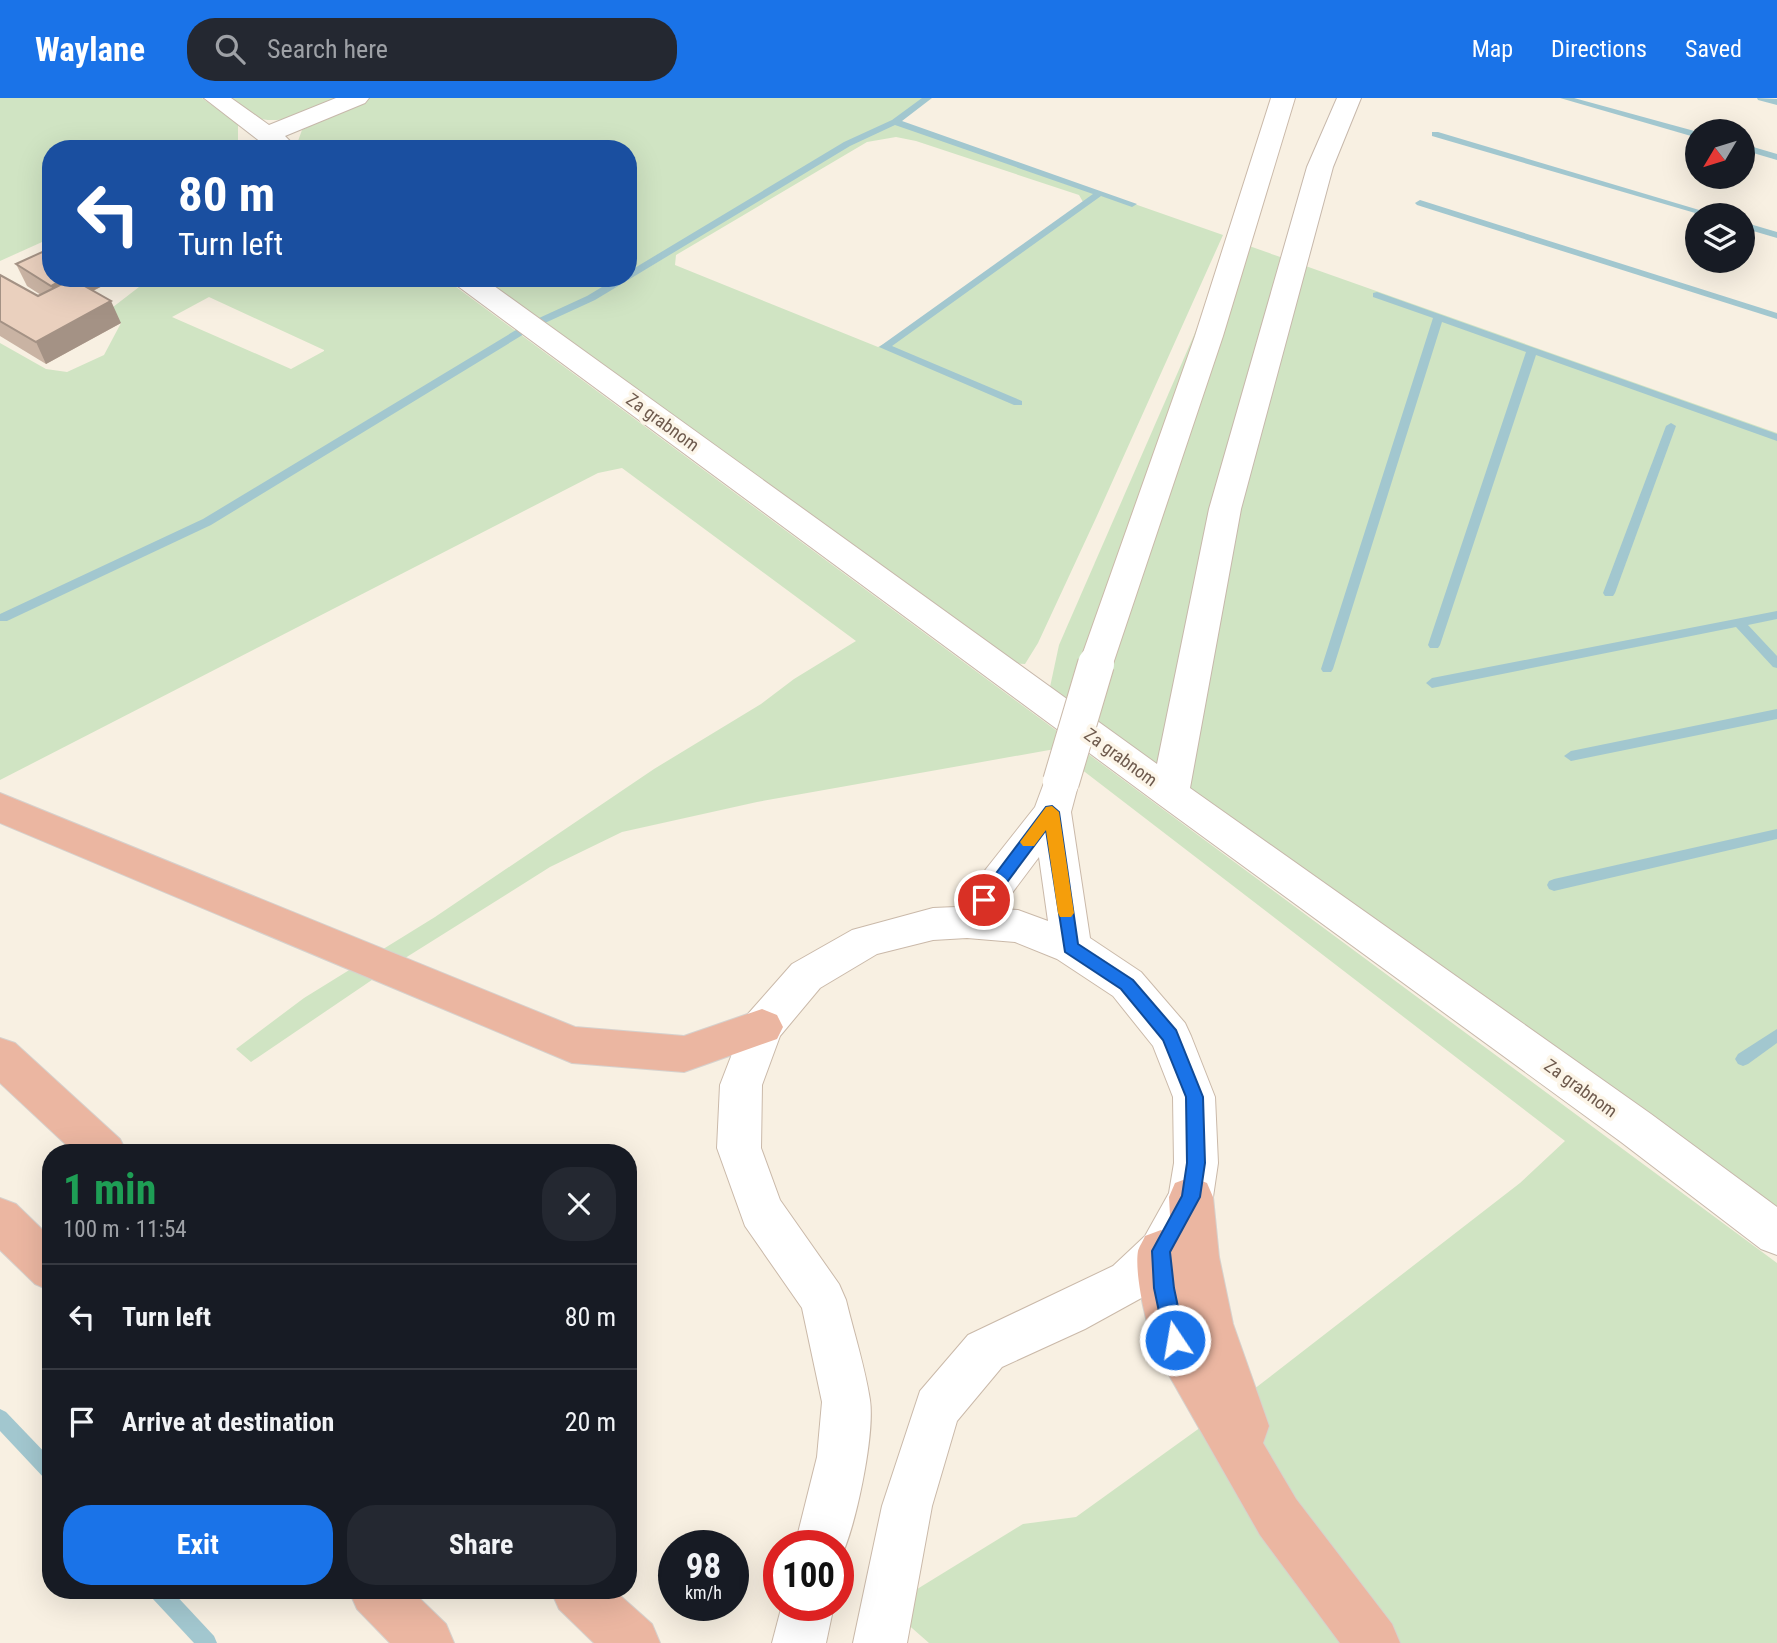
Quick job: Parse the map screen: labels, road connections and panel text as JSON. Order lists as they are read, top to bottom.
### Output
{
  "streets": {
    "street": ["Za grabnom"]
  },
  "north": "bottom left",
  "page": {
    "header": "Waylane",
    "search": "Search here",
    "nav": ["Map", "Directions", "Saved"],
    "turn": ["80 m", "Turn left"],
    "heading": ["1 min", "100 m · 11:54"],
    "list": [
      {
        "name": "Turn left",
        "value": "80 m"
      },
      {
        "name": "Arrive at destination",
        "value": "20 m"
      }
    ],
    "buttons": ["Exit", "Share"],
    "speed": "98 km/h",
    "limit": "100"
  }
}
